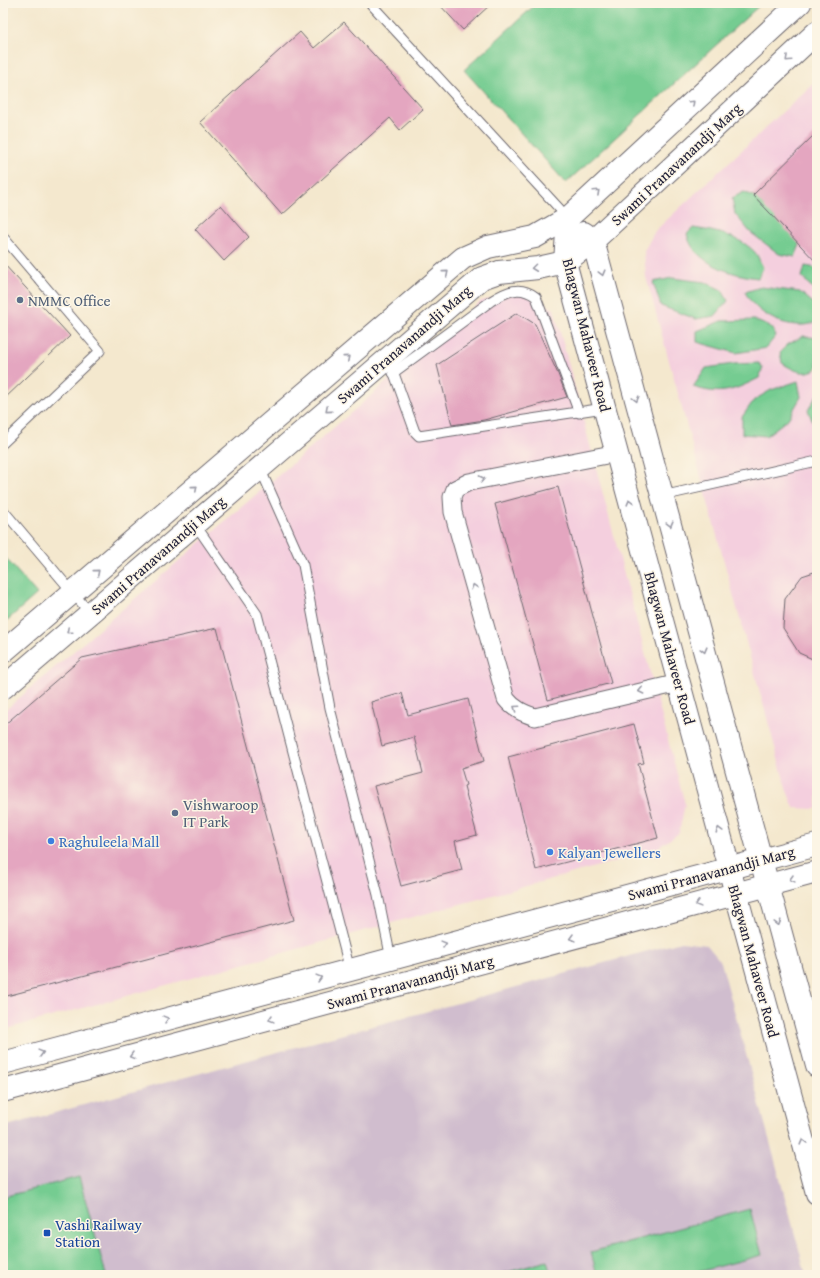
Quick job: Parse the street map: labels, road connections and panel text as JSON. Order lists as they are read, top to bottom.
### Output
{
  "streets": {
    "street": ["Swami Pranavanandji Marg", "Bhagwan Mahaveer Road"]
  },
  "crossings": [
    ["Swami Pranavanandji Marg", "Bhagwan Mahaveer Road"]
  ],
  "places": {
    "other": [
      "NMMC Office",
      "Vishwaroop IT Park",
      "Raghuleela Mall",
      "Kalyan Jewellers"
    ],
    "transit": ["Vashi Railway Station"]
  }
}
